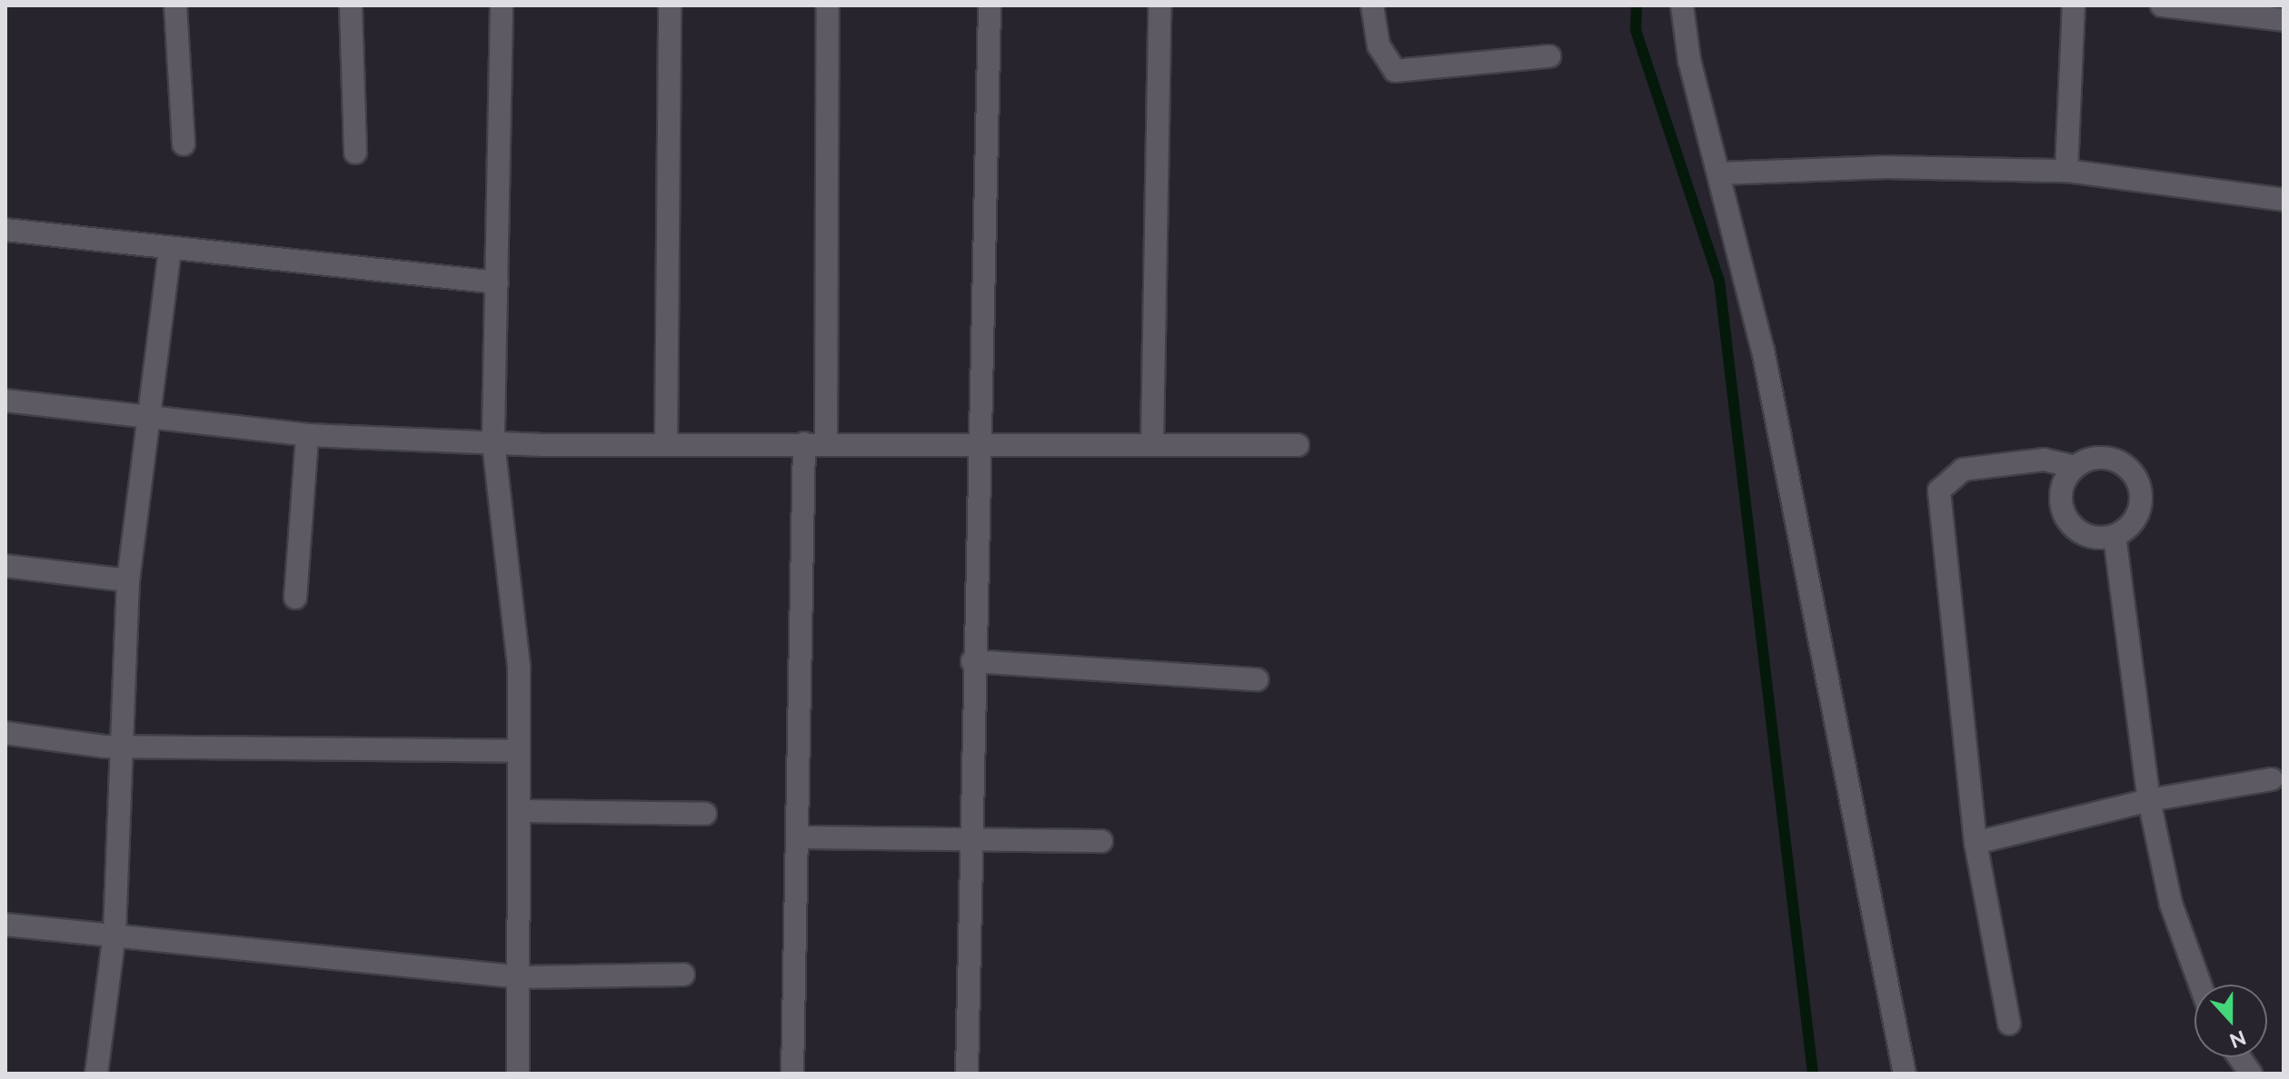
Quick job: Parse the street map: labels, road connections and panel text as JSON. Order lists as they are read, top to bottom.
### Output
{
  "north": "bottom"
}
